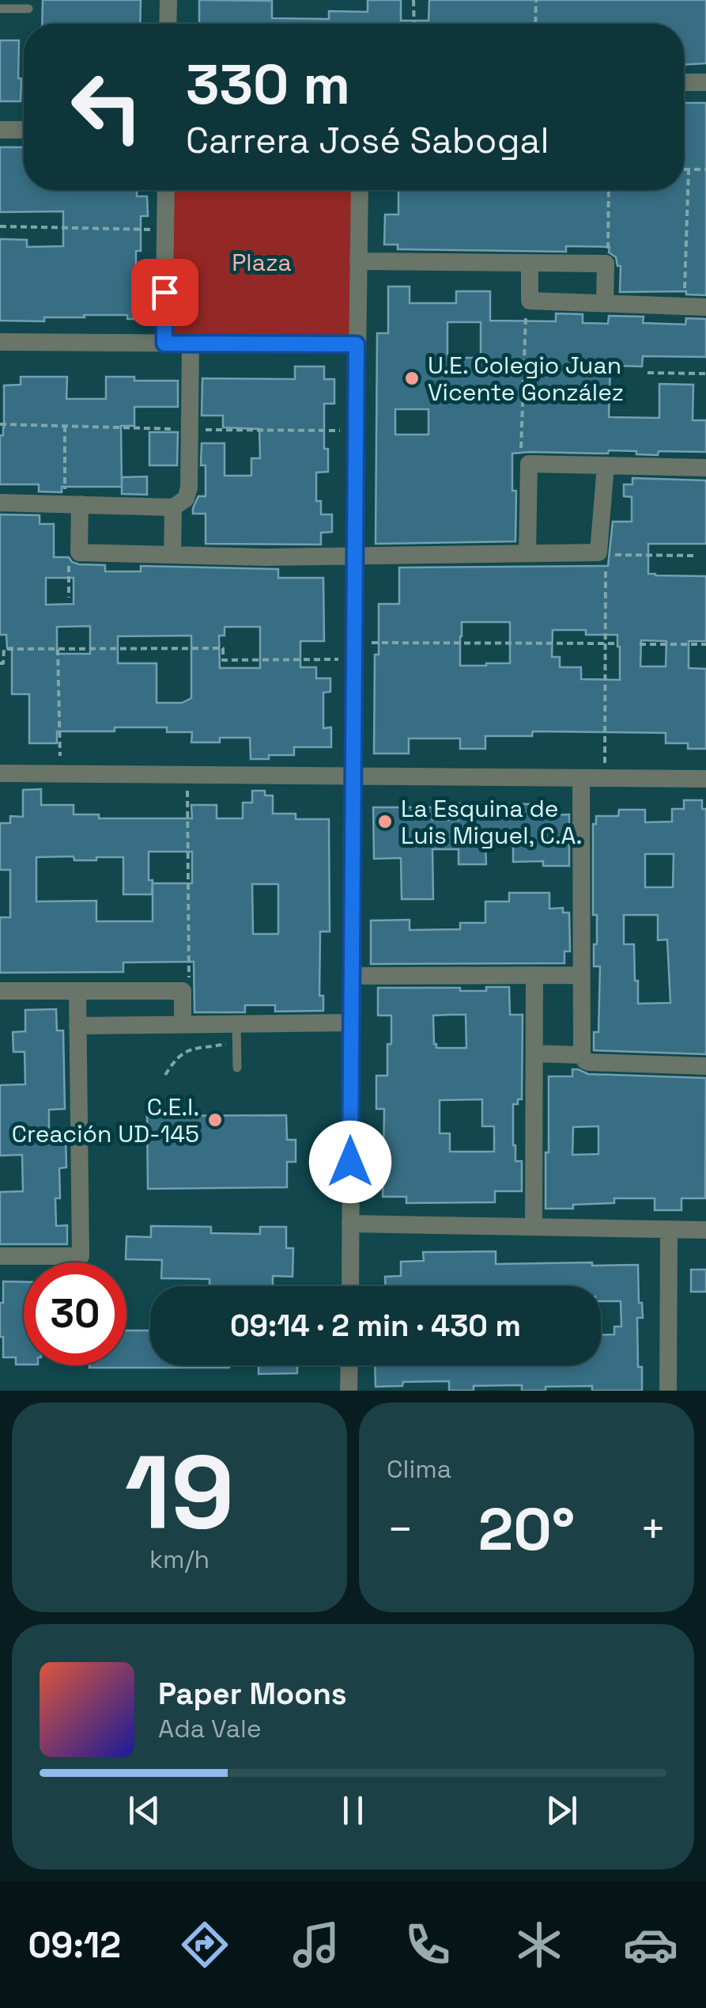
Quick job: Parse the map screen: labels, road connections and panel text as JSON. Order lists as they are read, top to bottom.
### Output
{
  "parks": ["Plaza"],
  "places": ["U.E. Colegio Juan Vicente González", "La Esquina de Luis Miguel, C.A.", "C.E.I. Creación UD-145"],
  "page": {
    "turn": ["330 m", "Carrera José Sabogal"],
    "limit": "30",
    "trip": "09:14 · 2 min · 430 m",
    "tile": [
      ["19", "km/h"],
      "Clima"
    ],
    "heat": ["−", "20°", "+"],
    "song": ["Paper Moons", "Ada Vale"],
    "tabs": "09:12"
  }
}
